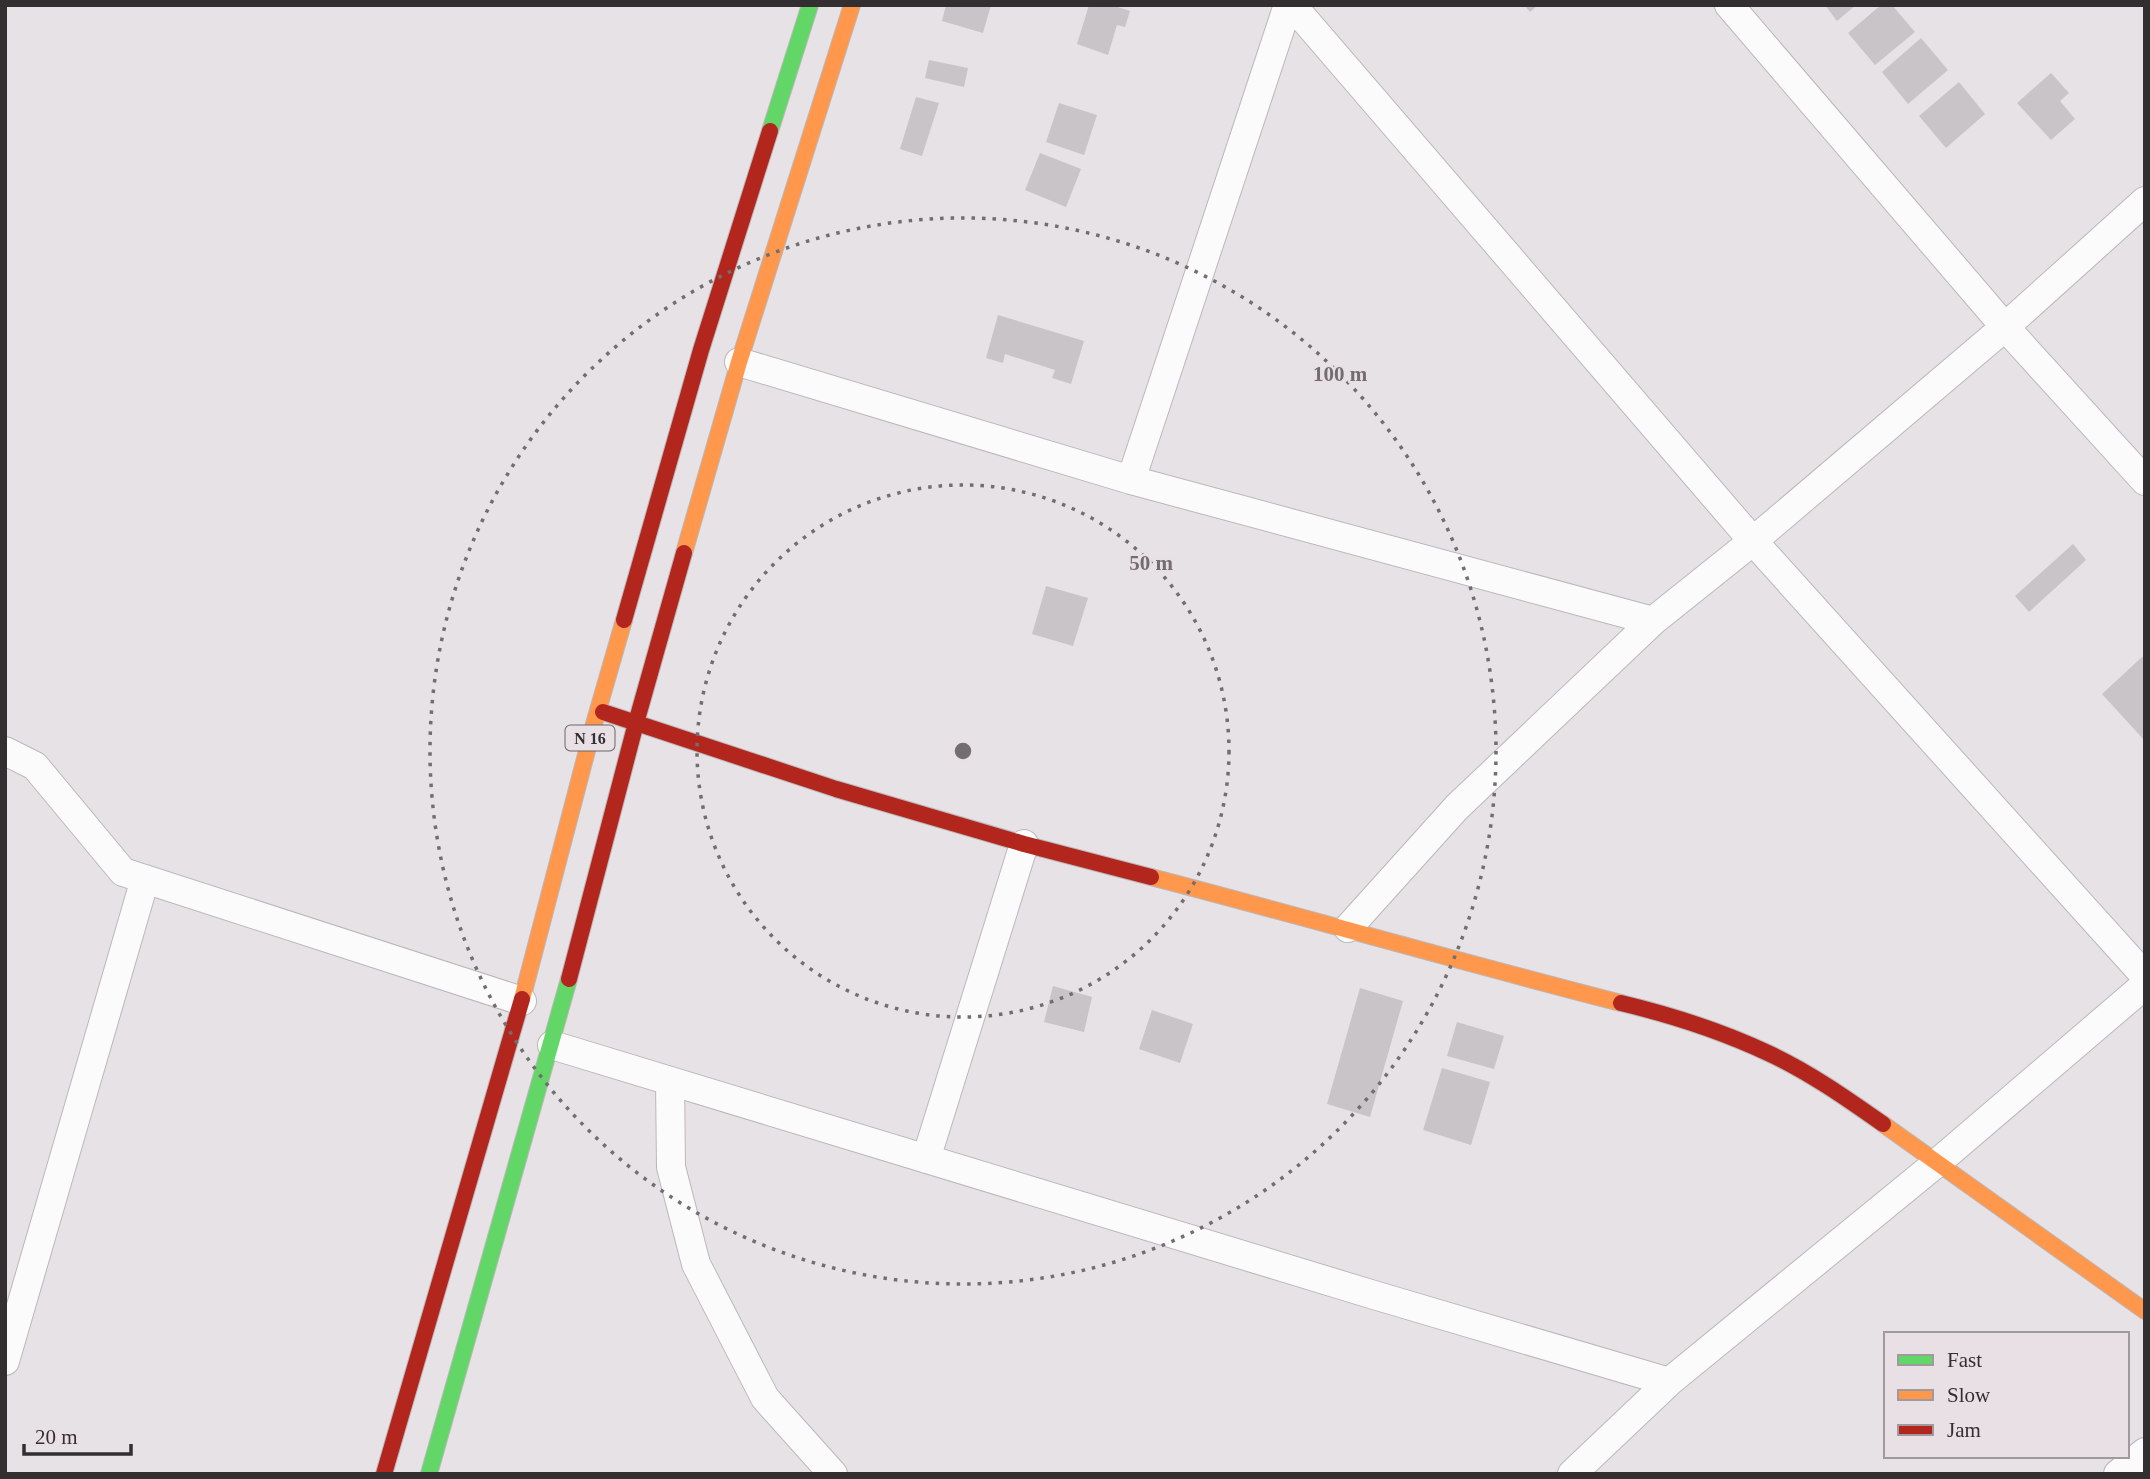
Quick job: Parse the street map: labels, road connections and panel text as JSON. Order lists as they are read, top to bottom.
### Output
{
  "streets": {
    "main road": ["N 16"]
  },
  "legend": ["Fast", "Slow", "Jam"],
  "scale_bar": "20 m",
  "rings": ["100 m", "50 m"]
}
